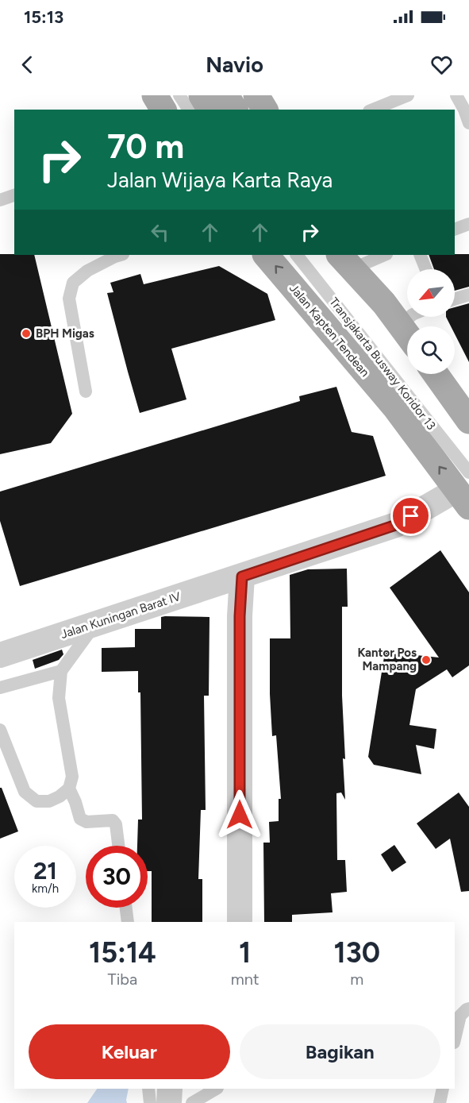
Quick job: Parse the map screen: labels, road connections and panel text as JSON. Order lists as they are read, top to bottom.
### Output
{
  "streets": {
    "main road": ["Jalan Kapten Tendean"],
    "street": ["Jalan Kuningan Barat IV"],
    "lane": ["Transjakarta Busway Koridor 13"]
  },
  "crossings": [
    ["Jalan Kapten Tendean", "Transjakarta Busway Koridor 13"],
    ["Jalan Kapten Tendean", "Jalan Kuningan Barat IV"],
    ["Transjakarta Busway Koridor 13", "Jalan Kuningan Barat IV"]
  ],
  "places": ["BPH Migas", "Kantor Pos Mampang"],
  "north": "bottom left",
  "page": {
    "status": "15:13",
    "header": "Navio",
    "turn": ["70 m", "Jalan Wijaya Karta Raya"],
    "speed": "21 km/h",
    "limit": "30",
    "eta": [
      "15:14",
      "Tiba",
      "1",
      "mnt",
      "130",
      "m"
    ],
    "buttons": ["Keluar", "Bagikan"]
  }
}
